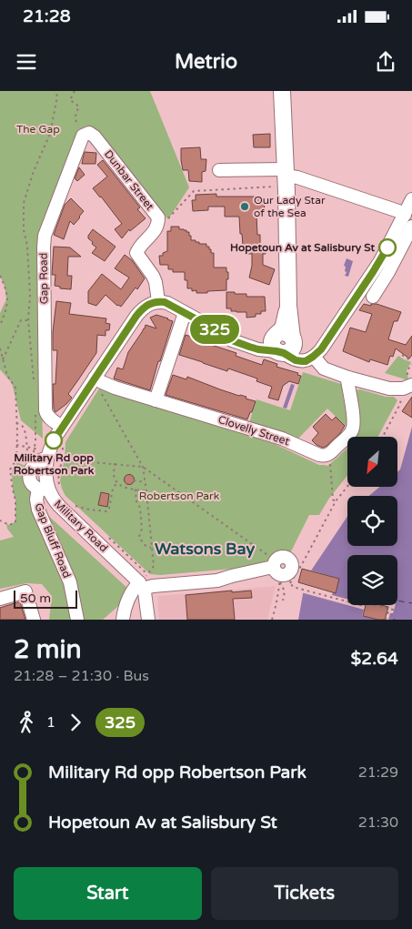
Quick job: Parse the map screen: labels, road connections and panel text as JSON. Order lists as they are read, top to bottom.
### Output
{
  "streets": {
    "street": [
      "Dunbar Street",
      "Gap Road",
      "Clovelly Street",
      "Military Road",
      "Gap Bluff Road"
    ]
  },
  "crossings": [
    ["Dunbar Street", "Gap Road"],
    ["Dunbar Street", "Military Road"],
    ["Gap Road", "Military Road"],
    ["Clovelly Street", "Military Road"],
    ["Military Road", "Gap Bluff Road"]
  ],
  "districts": ["Watsons Bay"],
  "parks": ["The Gap", "Robertson Park"],
  "places": ["Our Lady Star of the Sea", "Hopetoun Av at Salisbury St", "Military Rd opp Robertson Park"],
  "lines": ["bus line 325"],
  "scale_bar": "50 m",
  "north": "bottom left",
  "page": {
    "status": "21:28",
    "header": "Metrio",
    "on_map": "325",
    "scale": "50 m",
    "heading": ["2 min", "21:28 – 21:30 · Bus", "$2.64"],
    "legs": ["1", "325"],
    "list": [
      {
        "name": "Military Rd opp Robertson Park",
        "value": "21:29"
      },
      {
        "name": "Hopetoun Av at Salisbury St",
        "value": "21:30"
      }
    ],
    "buttons": ["Start", "Tickets"]
  }
}
